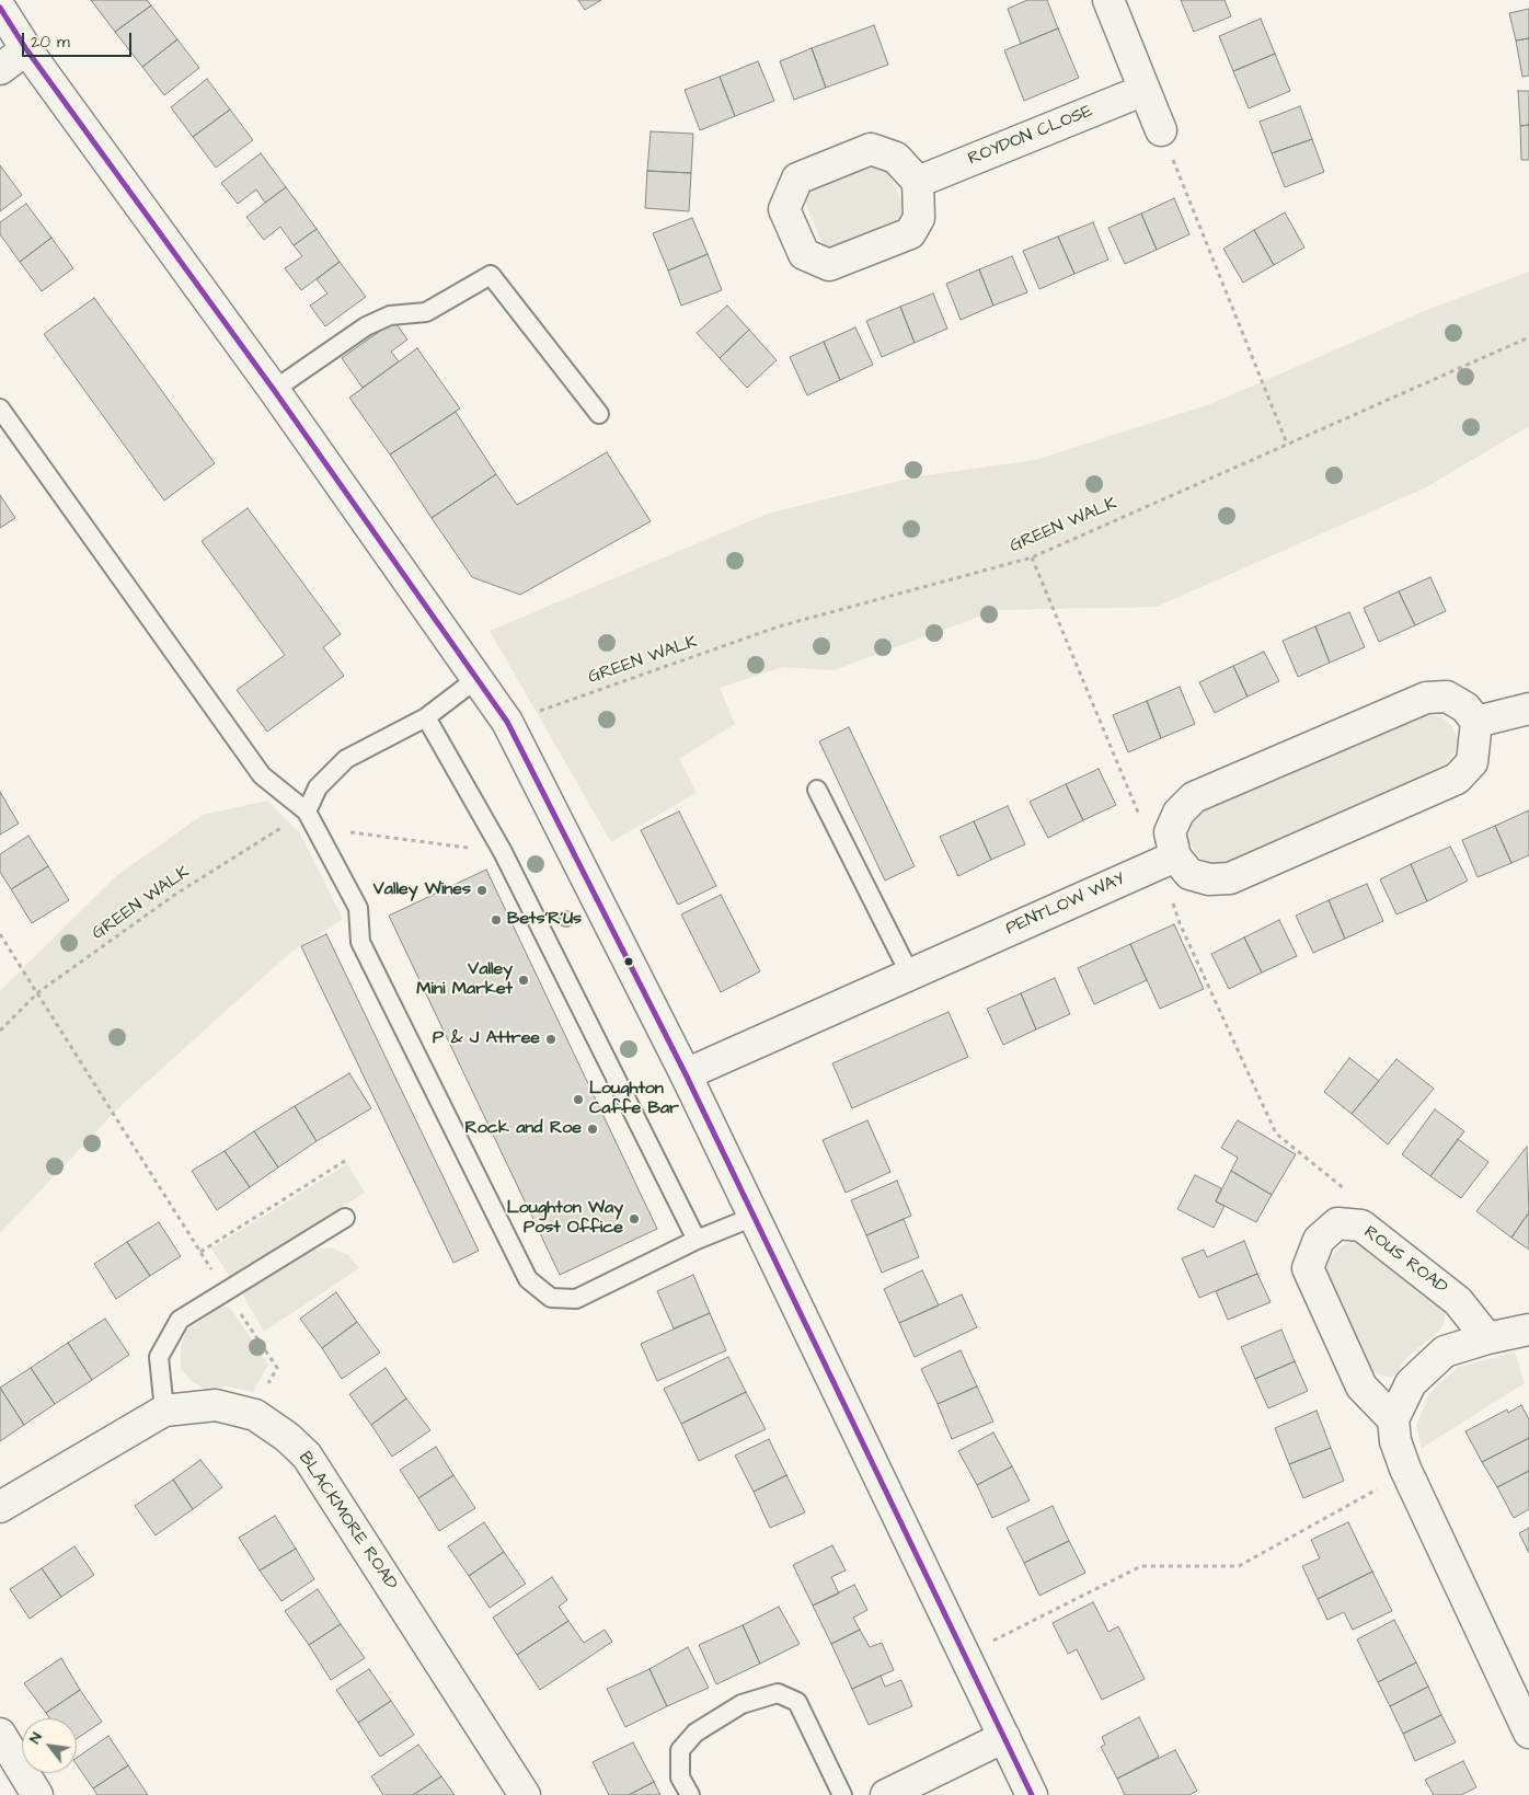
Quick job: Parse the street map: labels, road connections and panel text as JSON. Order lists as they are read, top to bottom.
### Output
{
  "streets": {
    "street": [
      "ROYDON CLOSE",
      "PENTLOW WAY",
      "ROUS ROAD",
      "BLACKMORE ROAD"
    ],
    "path": ["GREEN WALK"]
  },
  "places": [
    "Valley Wines",
    "Bets'R'Us",
    "Valley Mini Market",
    "P & J Attree",
    "Loughton Caffe Bar",
    "Rock and Roe",
    "Loughton Way Post Office"
  ],
  "scale_bar": "20 m",
  "north": "top left"
}
